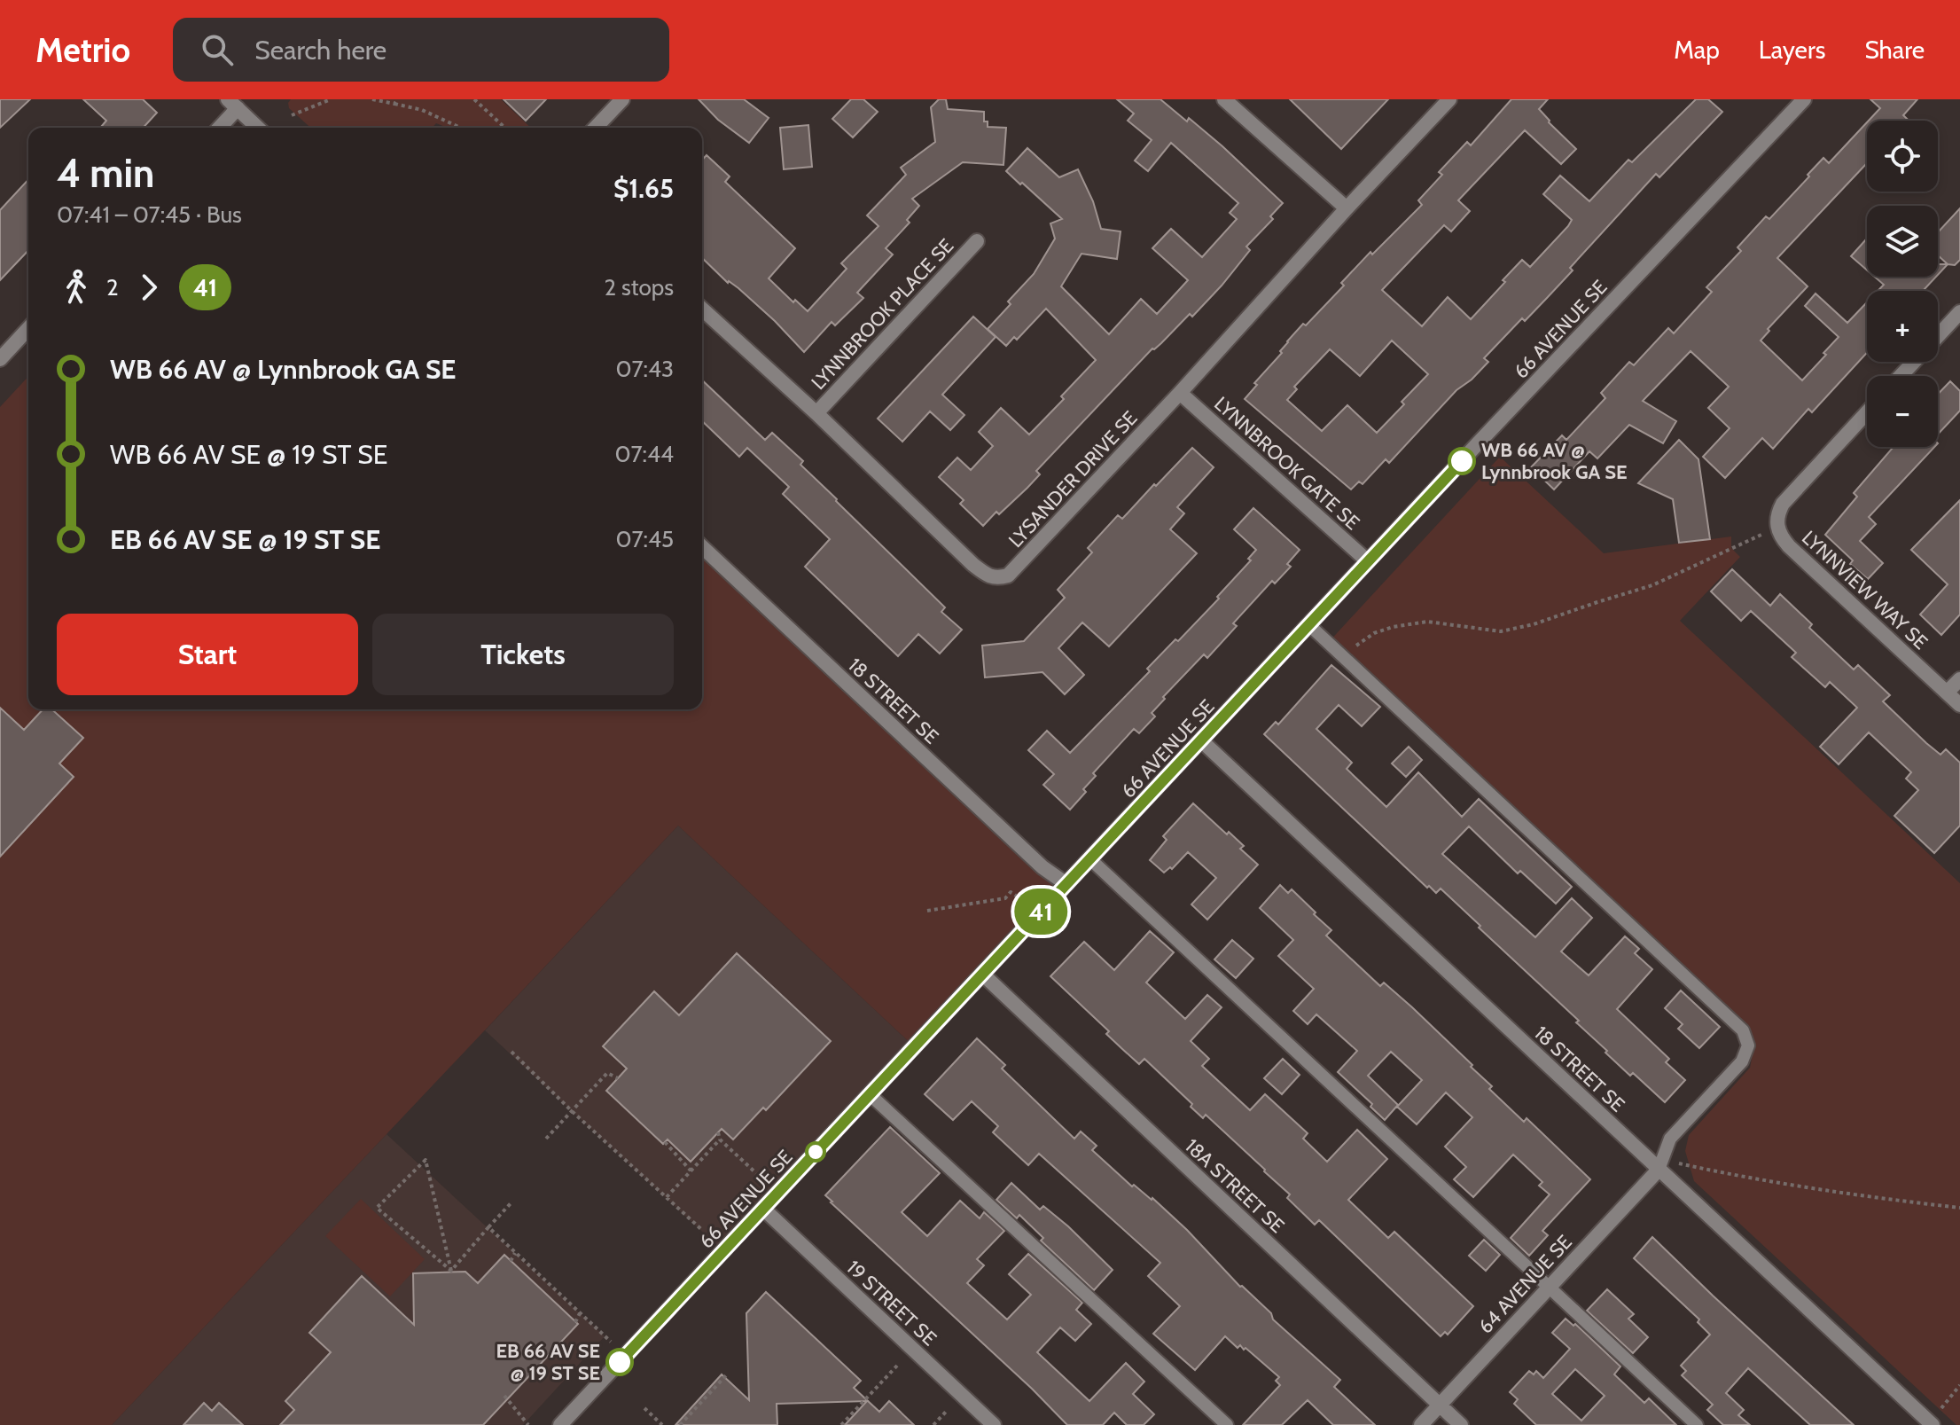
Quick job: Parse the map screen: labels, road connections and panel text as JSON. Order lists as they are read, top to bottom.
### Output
{
  "streets": {
    "street": [
      "LYNNBROOK PLACE SE",
      "66 AVENUE SE",
      "LYNNBROOK GATE SE",
      "LYSANDER DRIVE SE",
      "LYNNVIEW WAY SE",
      "18 STREET SE",
      "18A STREET SE",
      "64 AVENUE SE",
      "19 STREET SE"
    ]
  },
  "crossings": [
    ["LYNNBROOK PLACE SE", "LYSANDER DRIVE SE"],
    ["66 AVENUE SE", "LYNNBROOK GATE SE"],
    ["66 AVENUE SE", "18 STREET SE"],
    ["66 AVENUE SE", "18A STREET SE"],
    ["66 AVENUE SE", "19 STREET SE"],
    ["LYNNBROOK GATE SE", "LYSANDER DRIVE SE"],
    ["18 STREET SE", "64 AVENUE SE"],
    ["18A STREET SE", "64 AVENUE SE"]
  ],
  "places": ["WB 66 AV @ Lynnbrook GA SE", "EB 66 AV SE @ 19 ST SE"],
  "lines": ["bus line 41"],
  "page": {
    "header": "Metrio",
    "search": "Search here",
    "nav": ["Map", "Layers", "Share"],
    "on_map": "41",
    "map_buttons": ["+", "−"],
    "heading": ["4 min", "07:41 – 07:45 · Bus", "$1.65"],
    "legs": ["2", "41", "2 stops"],
    "list": [
      {
        "name": "WB 66 AV @ Lynnbrook GA SE",
        "value": "07:43"
      },
      {
        "name": "WB 66 AV SE @ 19 ST SE",
        "value": "07:44"
      },
      {
        "name": "EB 66 AV SE @ 19 ST SE",
        "value": "07:45"
      }
    ],
    "buttons": ["Start", "Tickets"]
  }
}
